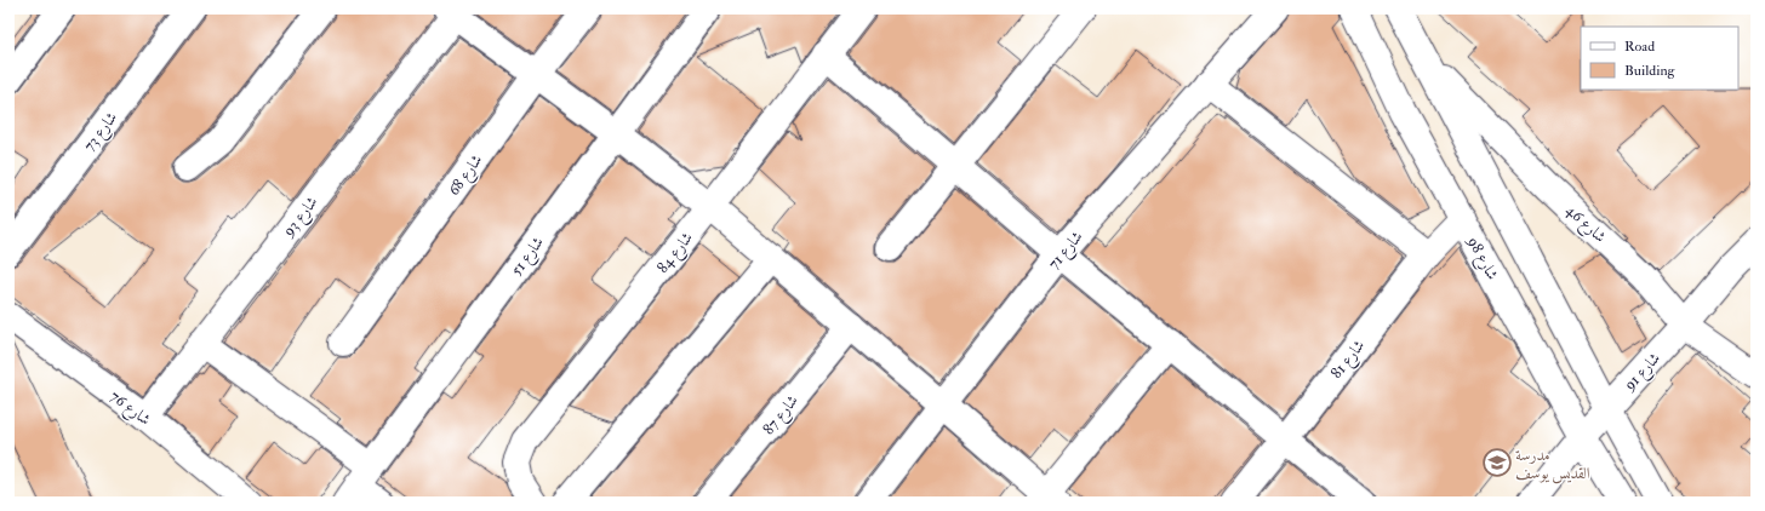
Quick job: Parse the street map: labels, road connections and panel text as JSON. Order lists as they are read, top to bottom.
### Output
{
  "streets": {
    "street": [
      "شارع 73",
      "شارع 68",
      "شارع 93",
      "شارع 46",
      "شارع 71",
      "شارع 84",
      "شارع 51",
      "شارع 98",
      "شارع 81",
      "شارع 91",
      "شارع 76",
      "شارع 87"
    ]
  },
  "crossings": [
    ["شارع 93", "شارع 76"],
    ["شارع 46", "شارع 91"],
    ["شارع 98", "شارع 81"],
    ["شارع 98", "شارع 91"]
  ],
  "places": {
    "school or university": ["مدرسة القديس يوسف"]
  },
  "legend": ["Road", "Building"]
}
